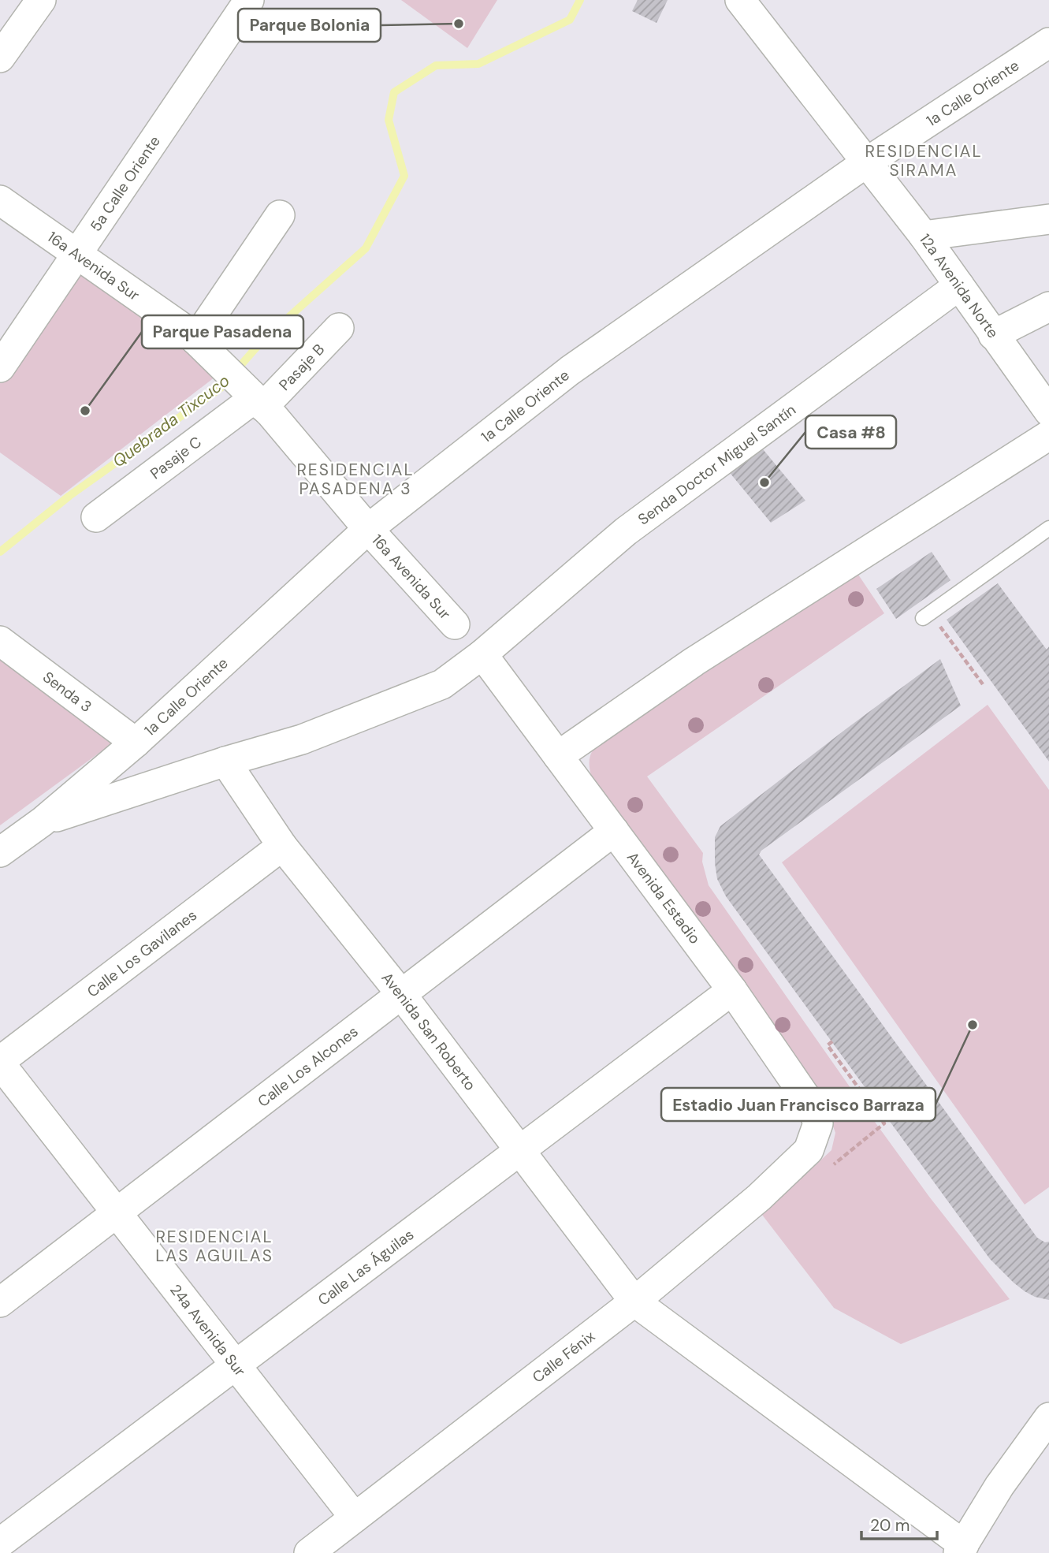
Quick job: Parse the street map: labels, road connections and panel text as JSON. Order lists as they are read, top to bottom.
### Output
{
  "streets": {
    "street": [
      "1a Calle Oriente",
      "5a Calle Oriente",
      "16a Avenida Sur",
      "12a Avenida Norte",
      "Pasaje B",
      "Pasaje C",
      "Senda Doctor Miguel Santín",
      "Senda 3",
      "Avenida Estadio",
      "Calle Los Gavilanes",
      "Avenida San Roberto",
      "Calle Los Alcones",
      "Calle Las Águilas",
      "24a Avenida Sur",
      "Calle Fénix"
    ]
  },
  "crossings": [
    ["1a Calle Oriente", "16a Avenida Sur"],
    ["1a Calle Oriente", "12a Avenida Norte"],
    ["1a Calle Oriente", "Senda Doctor Miguel Santín"],
    ["1a Calle Oriente", "Senda 3"],
    ["5a Calle Oriente", "16a Avenida Sur"],
    ["16a Avenida Sur", "Pasaje B"],
    ["16a Avenida Sur", "Pasaje C"],
    ["12a Avenida Norte", "Senda Doctor Miguel Santín"],
    ["Pasaje B", "Pasaje C"],
    ["Senda Doctor Miguel Santín", "Avenida Estadio"],
    ["Senda Doctor Miguel Santín", "Avenida San Roberto"],
    ["Avenida Estadio", "Calle Los Alcones"],
    ["Avenida Estadio", "Calle Las Águilas"],
    ["Avenida Estadio", "Calle Fénix"],
    ["Calle Los Gavilanes", "Avenida San Roberto"],
    ["Calle Los Gavilanes", "24a Avenida Sur"],
    ["Avenida San Roberto", "Calle Los Alcones"],
    ["Avenida San Roberto", "Calle Las Águilas"],
    ["Avenida San Roberto", "Calle Fénix"],
    ["Calle Los Alcones", "24a Avenida Sur"],
    ["Calle Las Águilas", "24a Avenida Sur"],
    ["24a Avenida Sur", "Calle Fénix"]
  ],
  "districts": ["RESIDENCIAL SIRAMA", "RESIDENCIAL PASADENA 3", "RESIDENCIAL LAS AGUILAS"],
  "water": ["Quebrada Tixcuco"],
  "places": [
    "Parque Bolonia",
    "Parque Pasadena",
    "Casa #8",
    "Estadio Juan Francisco Barraza"
  ],
  "scale_bar": "20 m"
}
